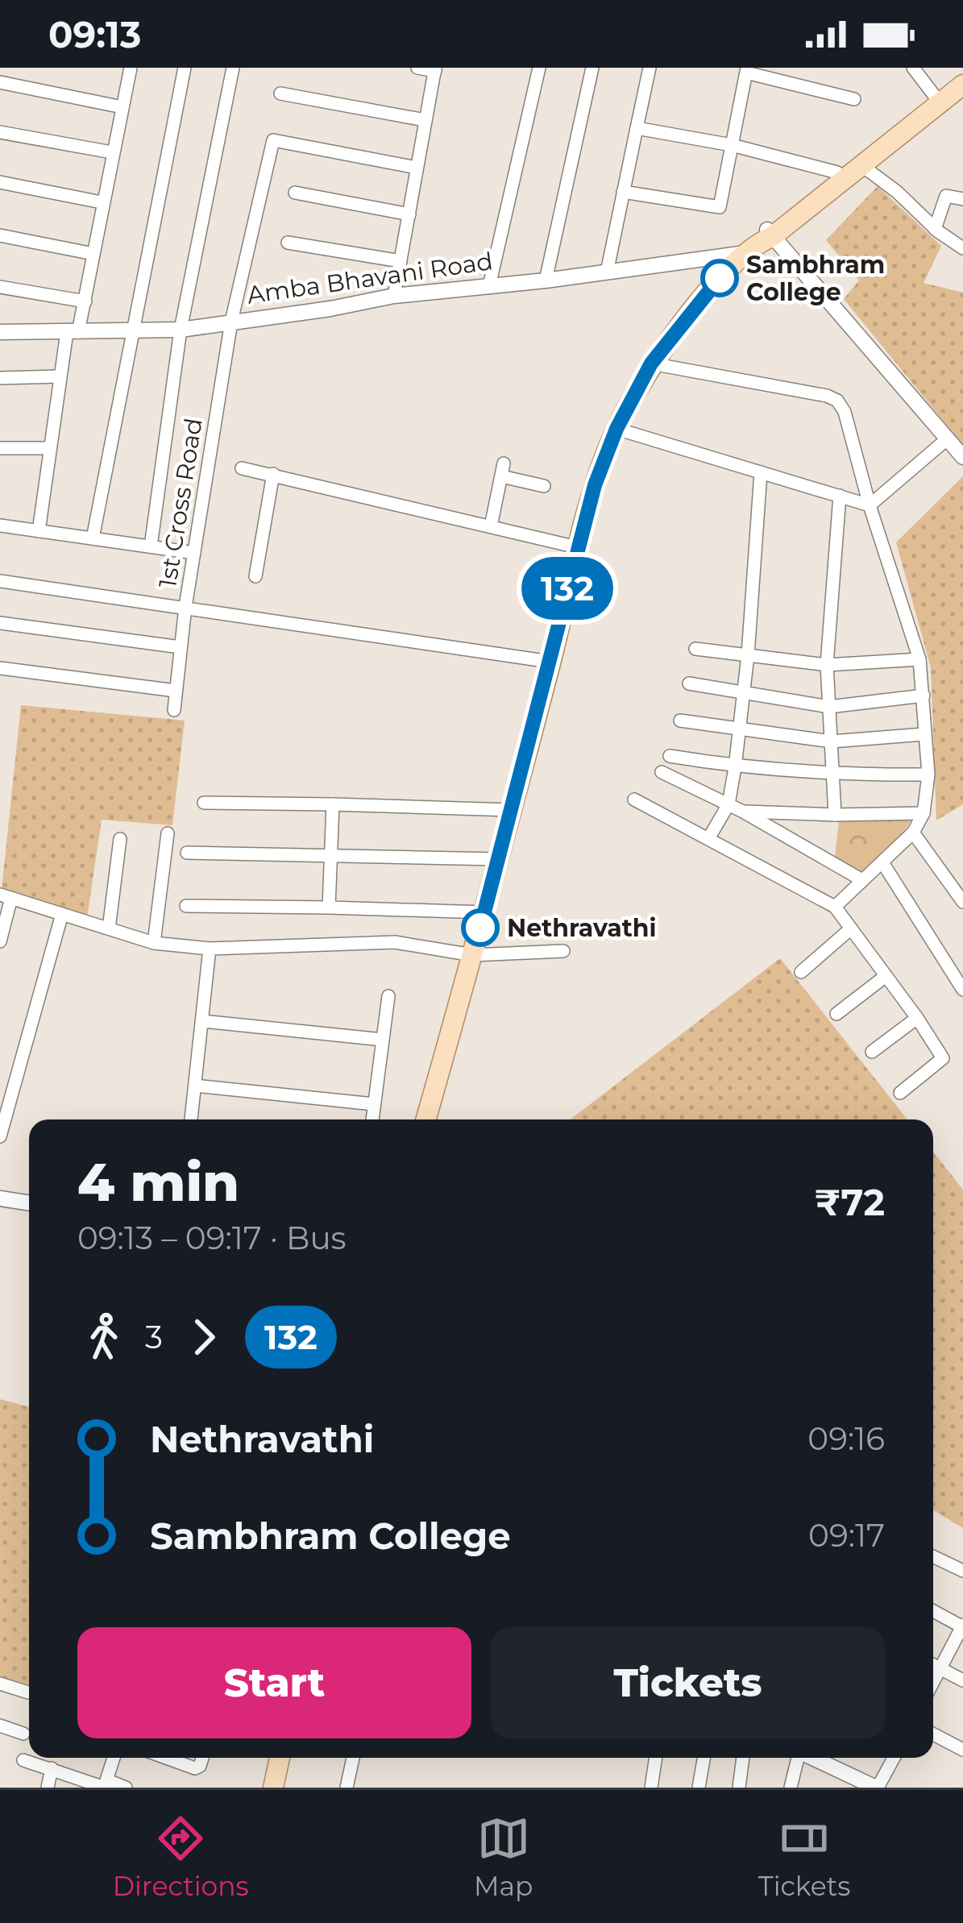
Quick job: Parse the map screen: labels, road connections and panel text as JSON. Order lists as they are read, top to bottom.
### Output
{
  "streets": {
    "street": ["Amba Bhavani Road", "1st Cross Road"]
  },
  "crossings": [
    ["Amba Bhavani Road", "1st Cross Road"]
  ],
  "places": ["Sambhram College", "Nethravathi"],
  "lines": ["bus line 132"],
  "page": {
    "status": "09:13",
    "on_map": "132",
    "heading": ["4 min", "09:13 – 09:17 · Bus", "₹72"],
    "legs": ["3", "132"],
    "list": [
      {
        "name": "Nethravathi",
        "value": "09:16"
      },
      {
        "name": "Sambhram College",
        "value": "09:17"
      }
    ],
    "buttons": ["Start", "Tickets"],
    "tabs": ["Directions", "Map", "Tickets"]
  }
}
